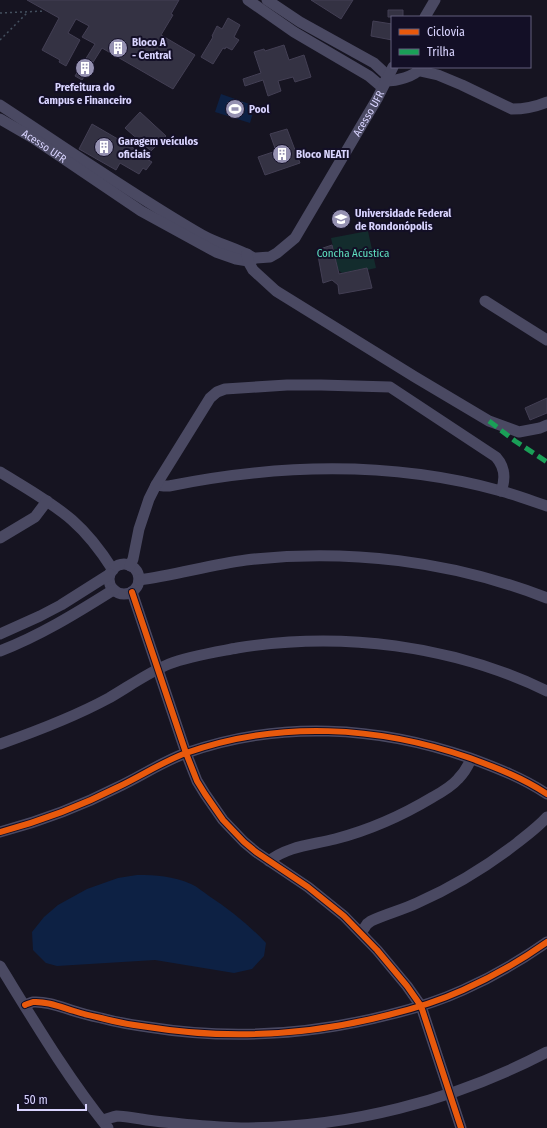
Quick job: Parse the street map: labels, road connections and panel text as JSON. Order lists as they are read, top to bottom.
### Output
{
  "streets": {
    "street": ["Acesso UFR"]
  },
  "parks": ["Concha Acústica"],
  "places": {
    "building": [
      "Bloco A - Central",
      "Prefeitura do Campus e Financeiro",
      "Garagem veículos oficiais",
      "Bloco NEATI"
    ],
    "sports": ["Pool"],
    "school or university": ["Universidade Federal de Rondonópolis"]
  },
  "legend": ["Ciclovia", "Trilha"],
  "scale_bar": "50 m"
}
